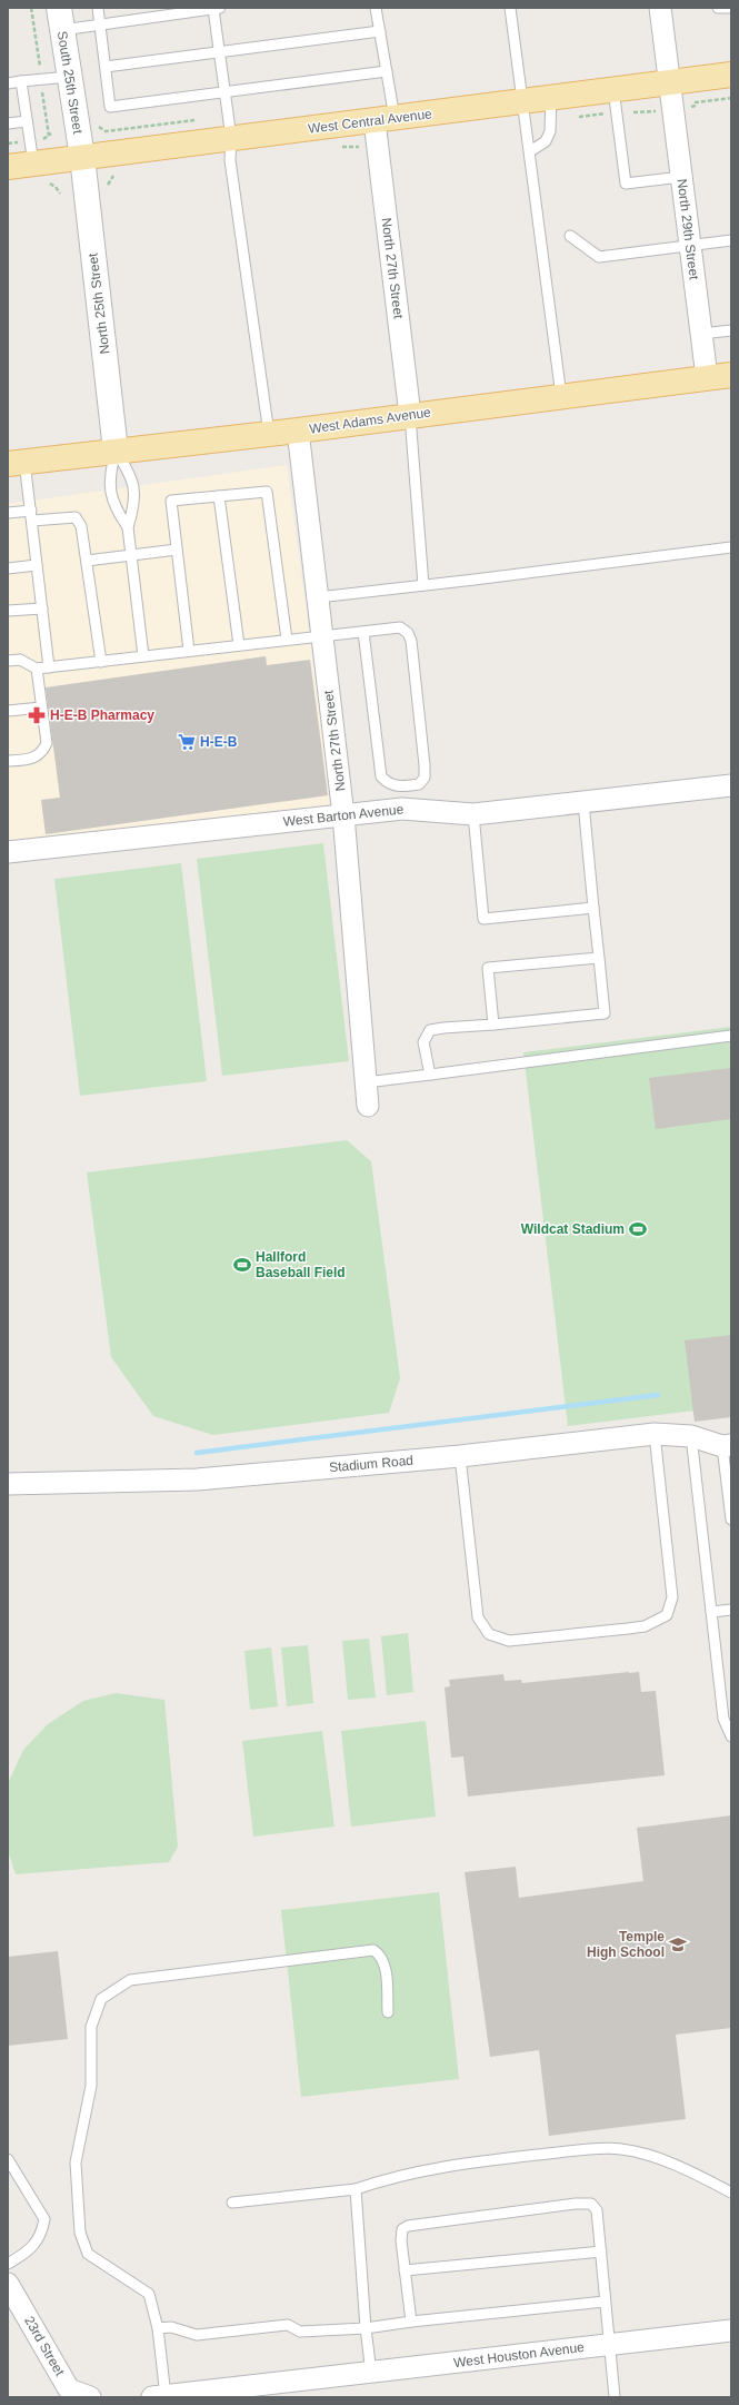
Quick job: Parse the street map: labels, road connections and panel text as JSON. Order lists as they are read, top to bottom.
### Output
{
  "streets": {
    "main road": ["West Central Avenue", "West Adams Avenue"],
    "street": [
      "South 25th Street",
      "North 29th Street",
      "North 27th Street",
      "North 25th Street",
      "West Barton Avenue",
      "Stadium Road",
      "23rd Street",
      "West Houston Avenue"
    ]
  },
  "crossings": [
    ["South 25th Street", "West Central Avenue"],
    ["South 25th Street", "North 25th Street"],
    ["West Central Avenue", "North 29th Street"],
    ["West Central Avenue", "North 27th Street"],
    ["West Central Avenue", "North 25th Street"],
    ["North 29th Street", "West Adams Avenue"],
    ["North 27th Street", "West Adams Avenue"],
    ["North 27th Street", "West Barton Avenue"],
    ["North 25th Street", "West Adams Avenue"]
  ],
  "places": {
    "pharmacy": ["H-E-B Pharmacy"],
    "supermarket": ["H-E-B"],
    "sports": ["Wildcat Stadium", "Hallford Baseball Field"],
    "school or university": ["Temple High School"]
  }
}
